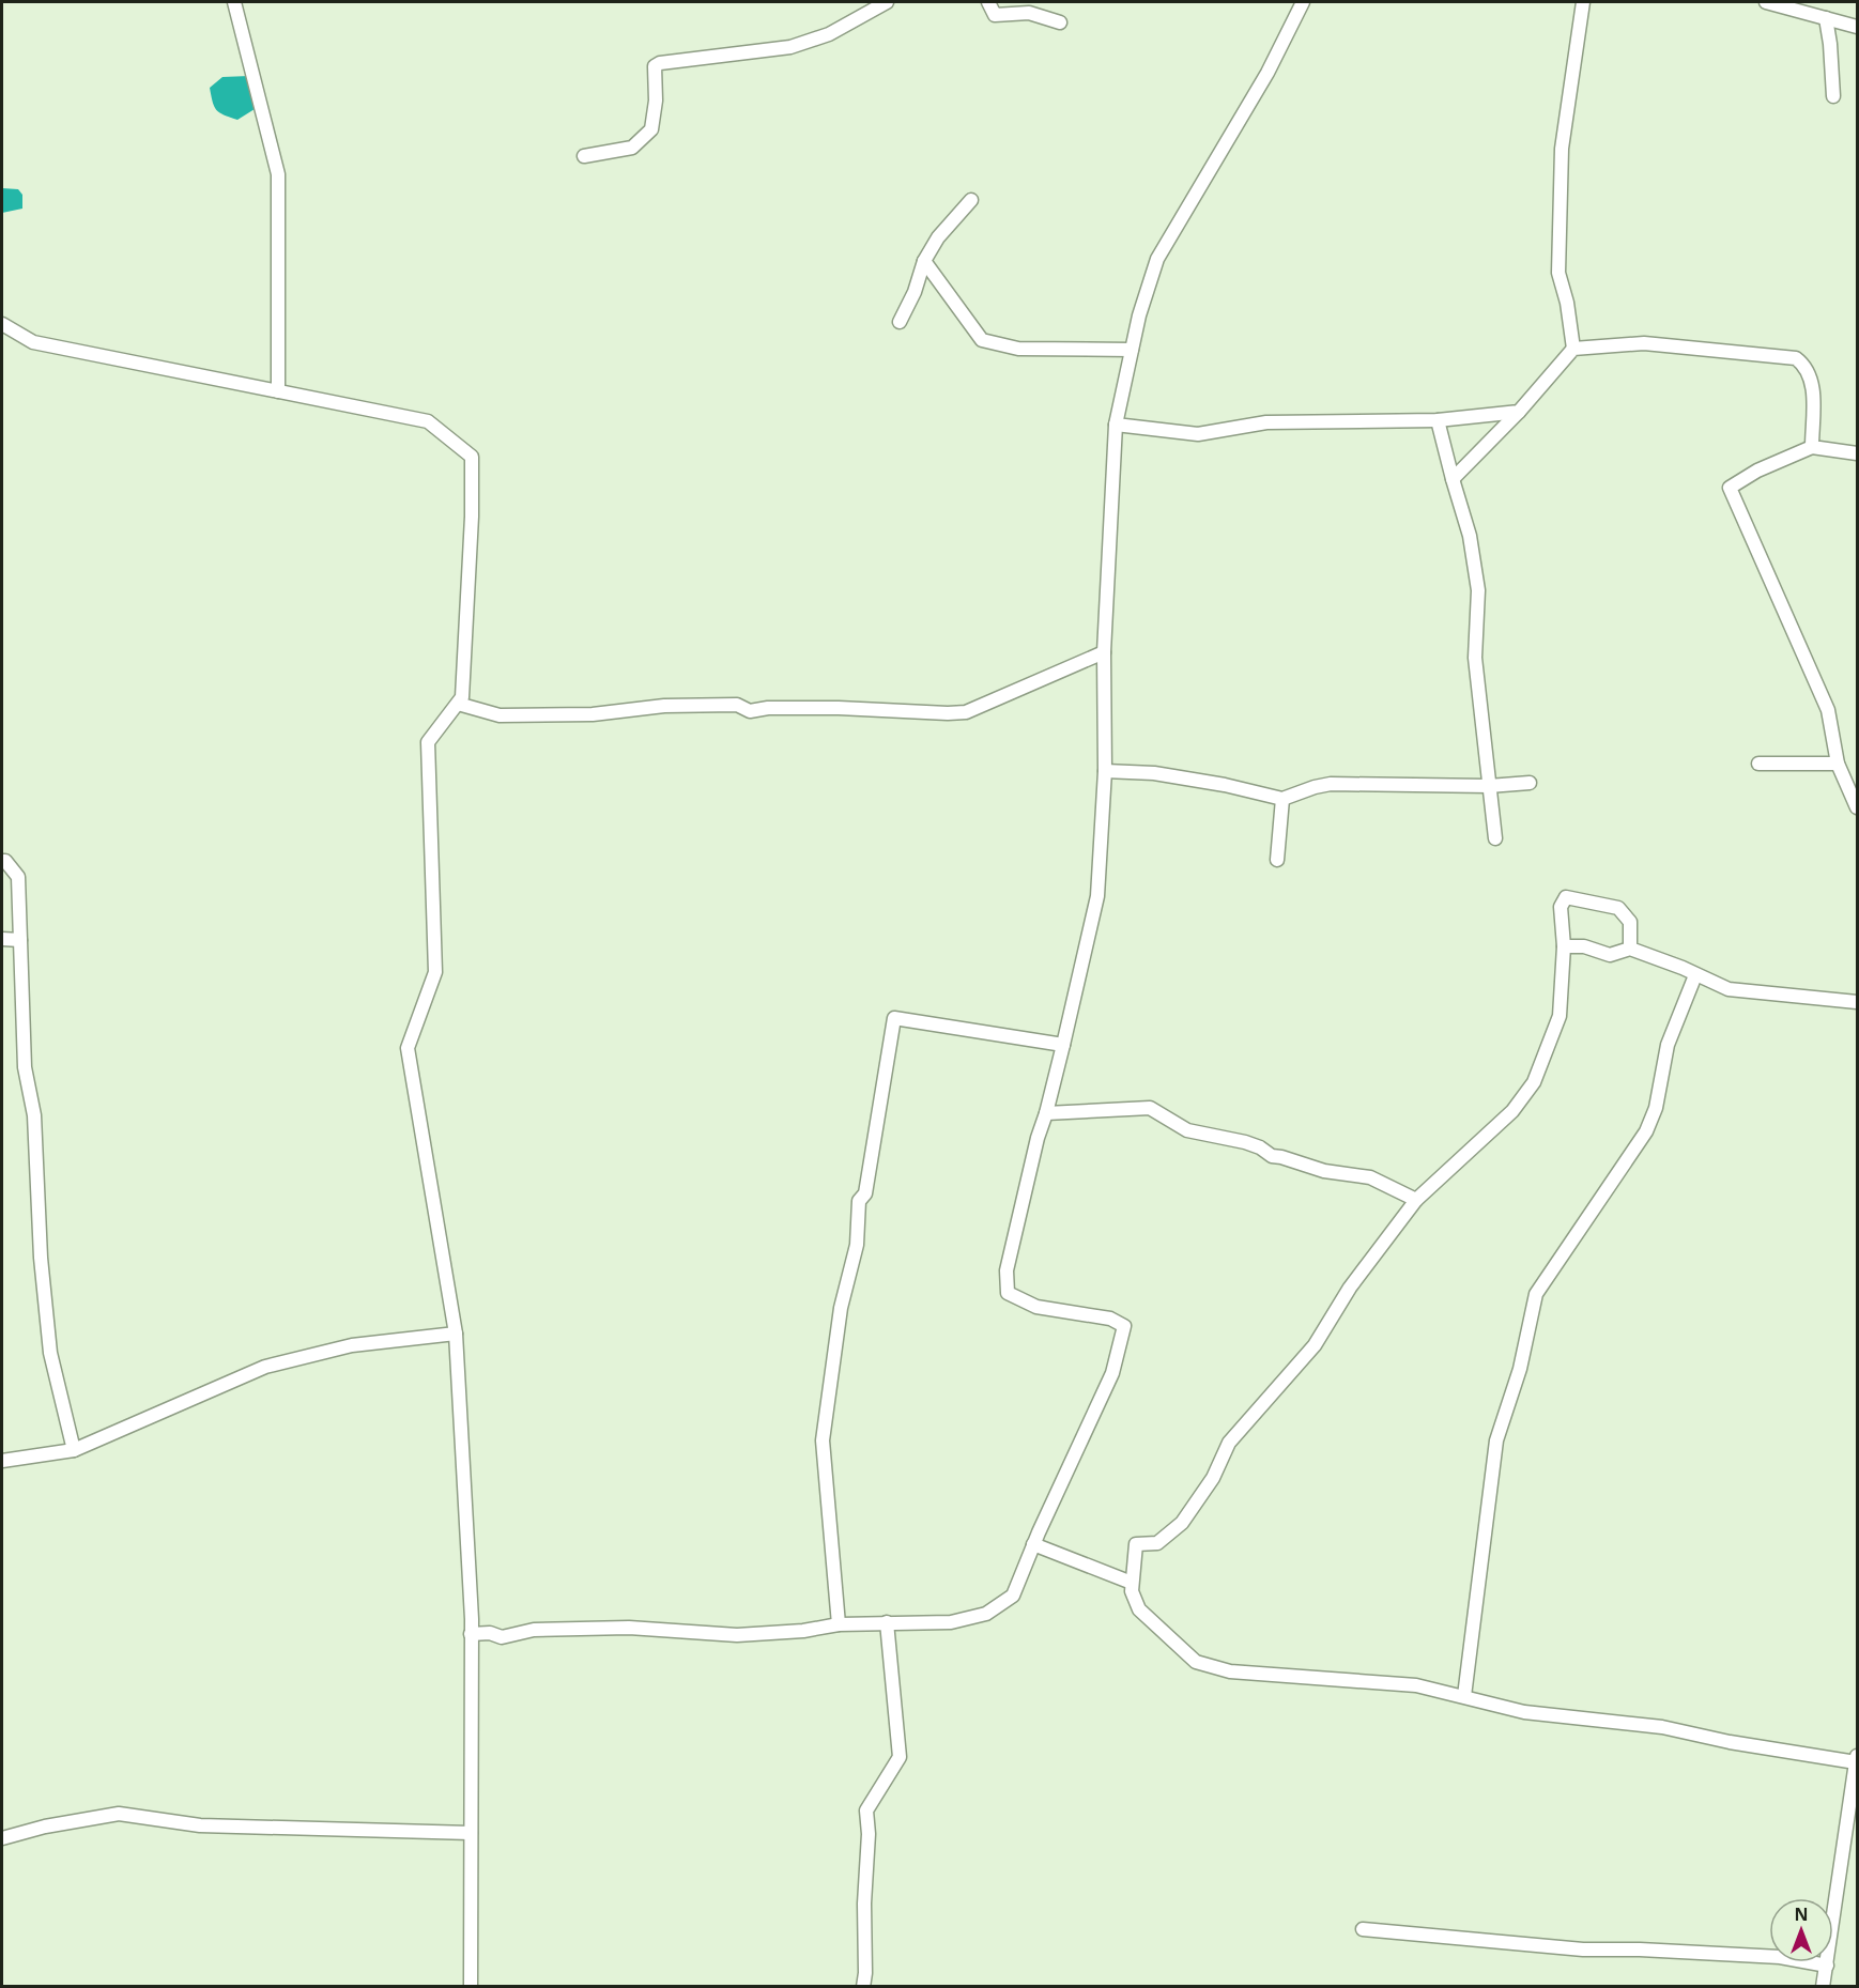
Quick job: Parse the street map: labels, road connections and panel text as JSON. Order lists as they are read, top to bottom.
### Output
{
  "north": "top"
}
